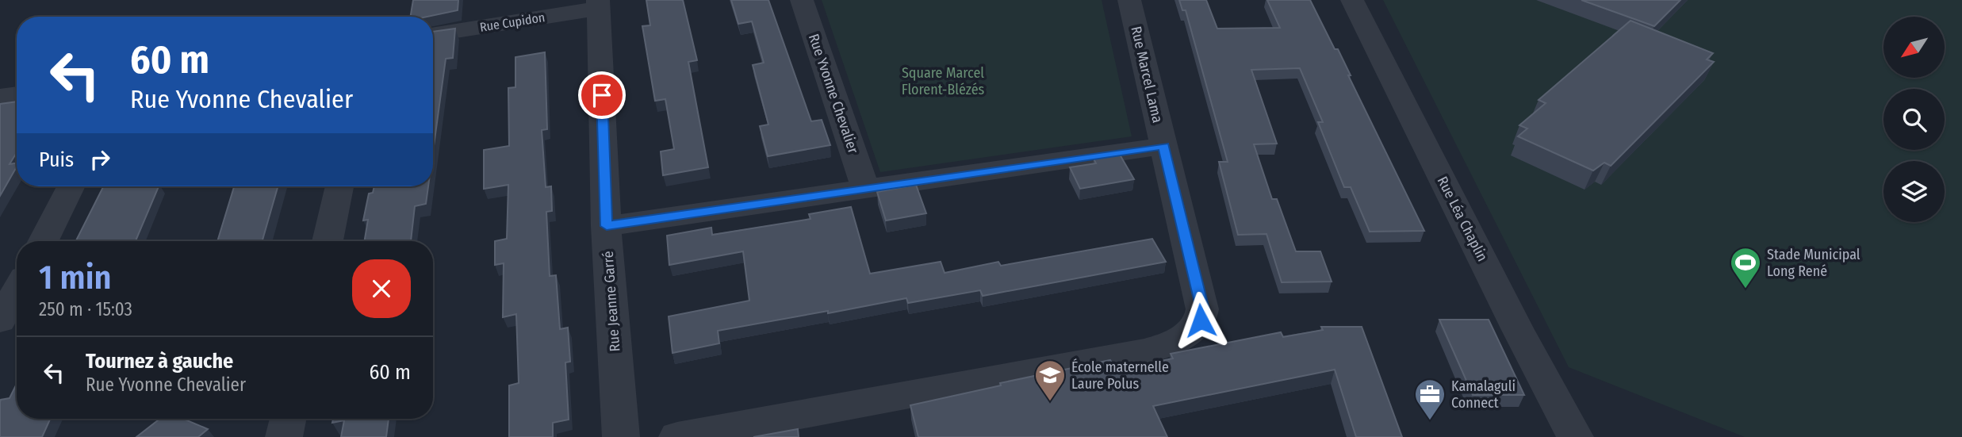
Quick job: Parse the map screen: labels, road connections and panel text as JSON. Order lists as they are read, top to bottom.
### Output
{
  "streets": {
    "street": [
      "Rue Cupidon",
      "Rue Marcel Lama",
      "Rue Yvonne Chevalier",
      "Rue Léa Chaplin",
      "Rue Jeanne Garré"
    ]
  },
  "crossings": [
    ["Rue Cupidon", "Rue Jeanne Garré"]
  ],
  "parks": ["Square Marcel Florent-Blézés"],
  "places": {
    "sports": ["Stade Municipal Long René"],
    "school or university": ["École maternelle Laure Polus"],
    "office": ["Kamalaguli Connect"]
  },
  "north": "bottom left",
  "page": {
    "turn": ["60 m", "Rue Yvonne Chevalier"],
    "then": "Puis",
    "heading": ["1 min", "250 m · 15:03"],
    "list": [
      {
        "name": "Tournez à gauche",
        "note": "Rue Yvonne Chevalier",
        "value": "60 m"
      }
    ]
  }
}
